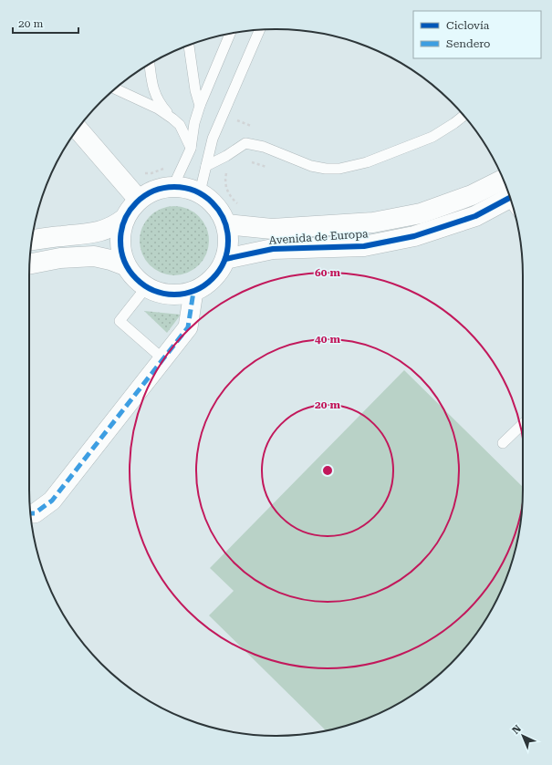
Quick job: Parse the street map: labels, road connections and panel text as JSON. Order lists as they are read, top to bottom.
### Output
{
  "streets": {
    "street": ["Avenida de Europa"]
  },
  "legend": ["Ciclovía", "Sendero"],
  "scale_bar": "20 m",
  "north": "top left",
  "rings": ["60 m", "40 m", "20 m"]
}
